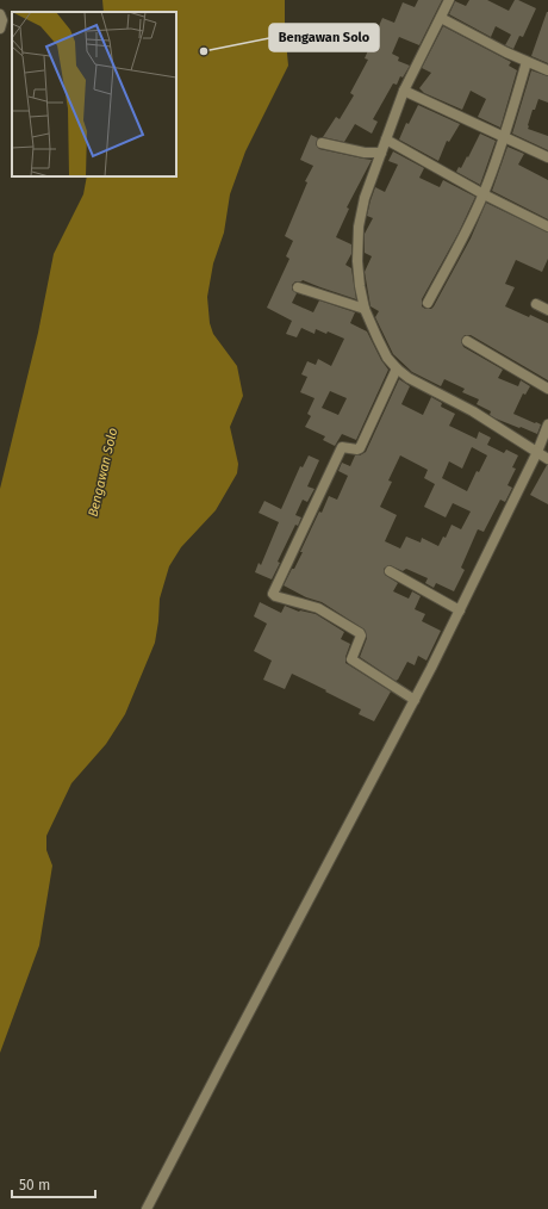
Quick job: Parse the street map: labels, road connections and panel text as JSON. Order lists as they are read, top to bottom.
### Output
{
  "water": ["Bengawan Solo"],
  "places": ["Bengawan Solo"],
  "scale_bar": "50 m"
}
